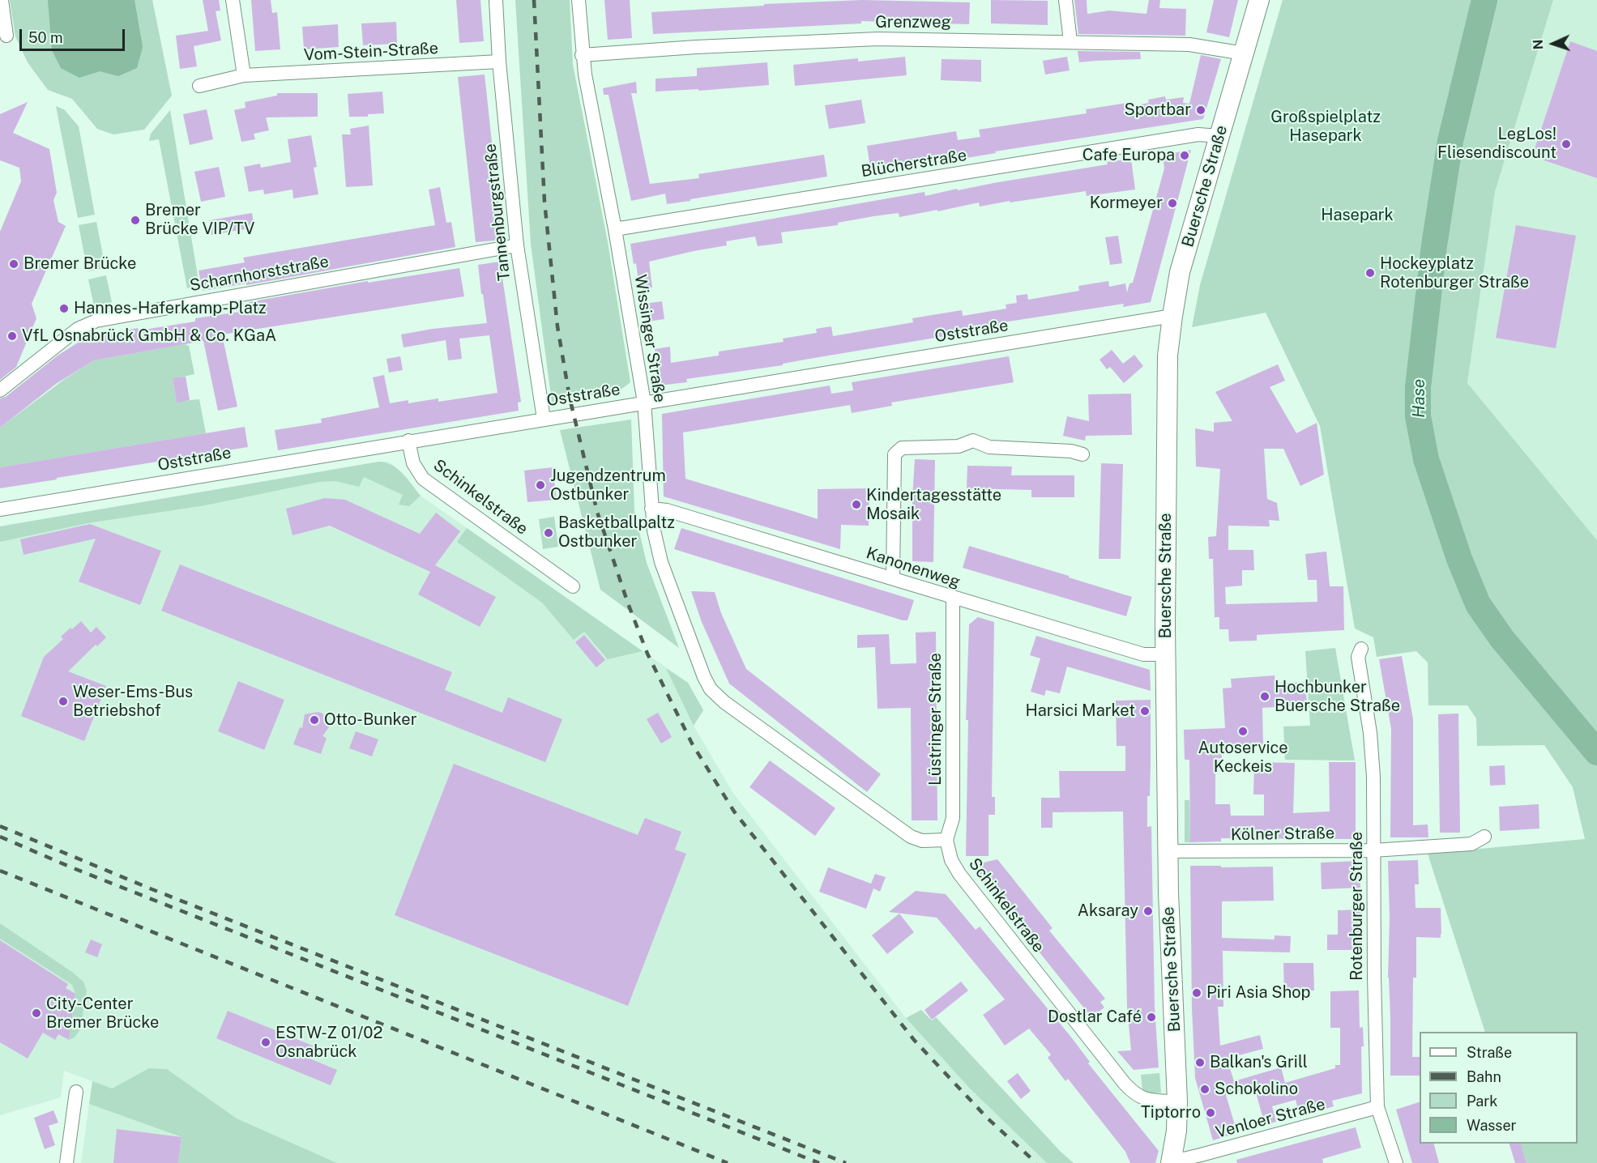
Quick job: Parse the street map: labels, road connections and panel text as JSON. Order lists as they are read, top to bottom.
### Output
{
  "streets": {
    "main road": ["Buersche Straße"],
    "street": [
      "Grenzweg",
      "Vom-Stein-Straße",
      "Blücherstraße",
      "Tannenburgstraße",
      "Scharnhorststraße",
      "Oststraße",
      "Wissinger Straße",
      "Schinkelstraße",
      "Kanonenweg",
      "Lüstringer Straße",
      "Kölner Straße",
      "Rotenburger Straße",
      "Venloer Straße"
    ]
  },
  "crossings": [
    ["Grenzweg", "Buersche Straße"],
    ["Grenzweg", "Wissinger Straße"],
    ["Vom-Stein-Straße", "Tannenburgstraße"],
    ["Blücherstraße", "Buersche Straße"],
    ["Blücherstraße", "Wissinger Straße"],
    ["Buersche Straße", "Oststraße"],
    ["Buersche Straße", "Schinkelstraße"],
    ["Buersche Straße", "Kanonenweg"],
    ["Buersche Straße", "Kölner Straße"],
    ["Buersche Straße", "Venloer Straße"],
    ["Tannenburgstraße", "Scharnhorststraße"],
    ["Tannenburgstraße", "Oststraße"],
    ["Oststraße", "Wissinger Straße"],
    ["Oststraße", "Schinkelstraße"],
    ["Wissinger Straße", "Schinkelstraße"],
    ["Wissinger Straße", "Kanonenweg"],
    ["Wissinger Straße", "Lüstringer Straße"],
    ["Schinkelstraße", "Lüstringer Straße"],
    ["Kanonenweg", "Lüstringer Straße"],
    ["Kölner Straße", "Rotenburger Straße"],
    ["Rotenburger Straße", "Venloer Straße"]
  ],
  "water": ["Hase"],
  "parks": ["Großspielplatz Hasepark", "Hasepark"],
  "places": [
    "Sportbar",
    "LegLos! Fliesendiscount",
    "Cafe Europa",
    "Kormeyer",
    "Bremer Brücke VIP/TV",
    "Bremer Brücke",
    "Hockeyplatz Rotenburger Straße",
    "Hannes-Haferkamp-Platz",
    "VfL Osnabrück GmbH & Co. KGaA",
    "Jugendzentrum Ostbunker",
    "Kindertagesstätte Mosaik",
    "Basketballpaltz Ostbunker",
    "Hochbunker Buersche Straße",
    "Weser-Ems-Bus Betriebshof",
    "Harsici Market",
    "Otto-Bunker",
    "Autoservice Keckeis",
    "Aksaray",
    "Piri Asia Shop",
    "City-Center Bremer Brücke",
    "Dostlar Café",
    "ESTW-Z 01/02 Osnabrück",
    "Balkan's Grill",
    "Schokolino",
    "Tiptorro"
  ],
  "legend": [
    "Straße",
    "Bahn",
    "Park",
    "Wasser"
  ],
  "scale_bar": "50 m",
  "north": "left"
}
